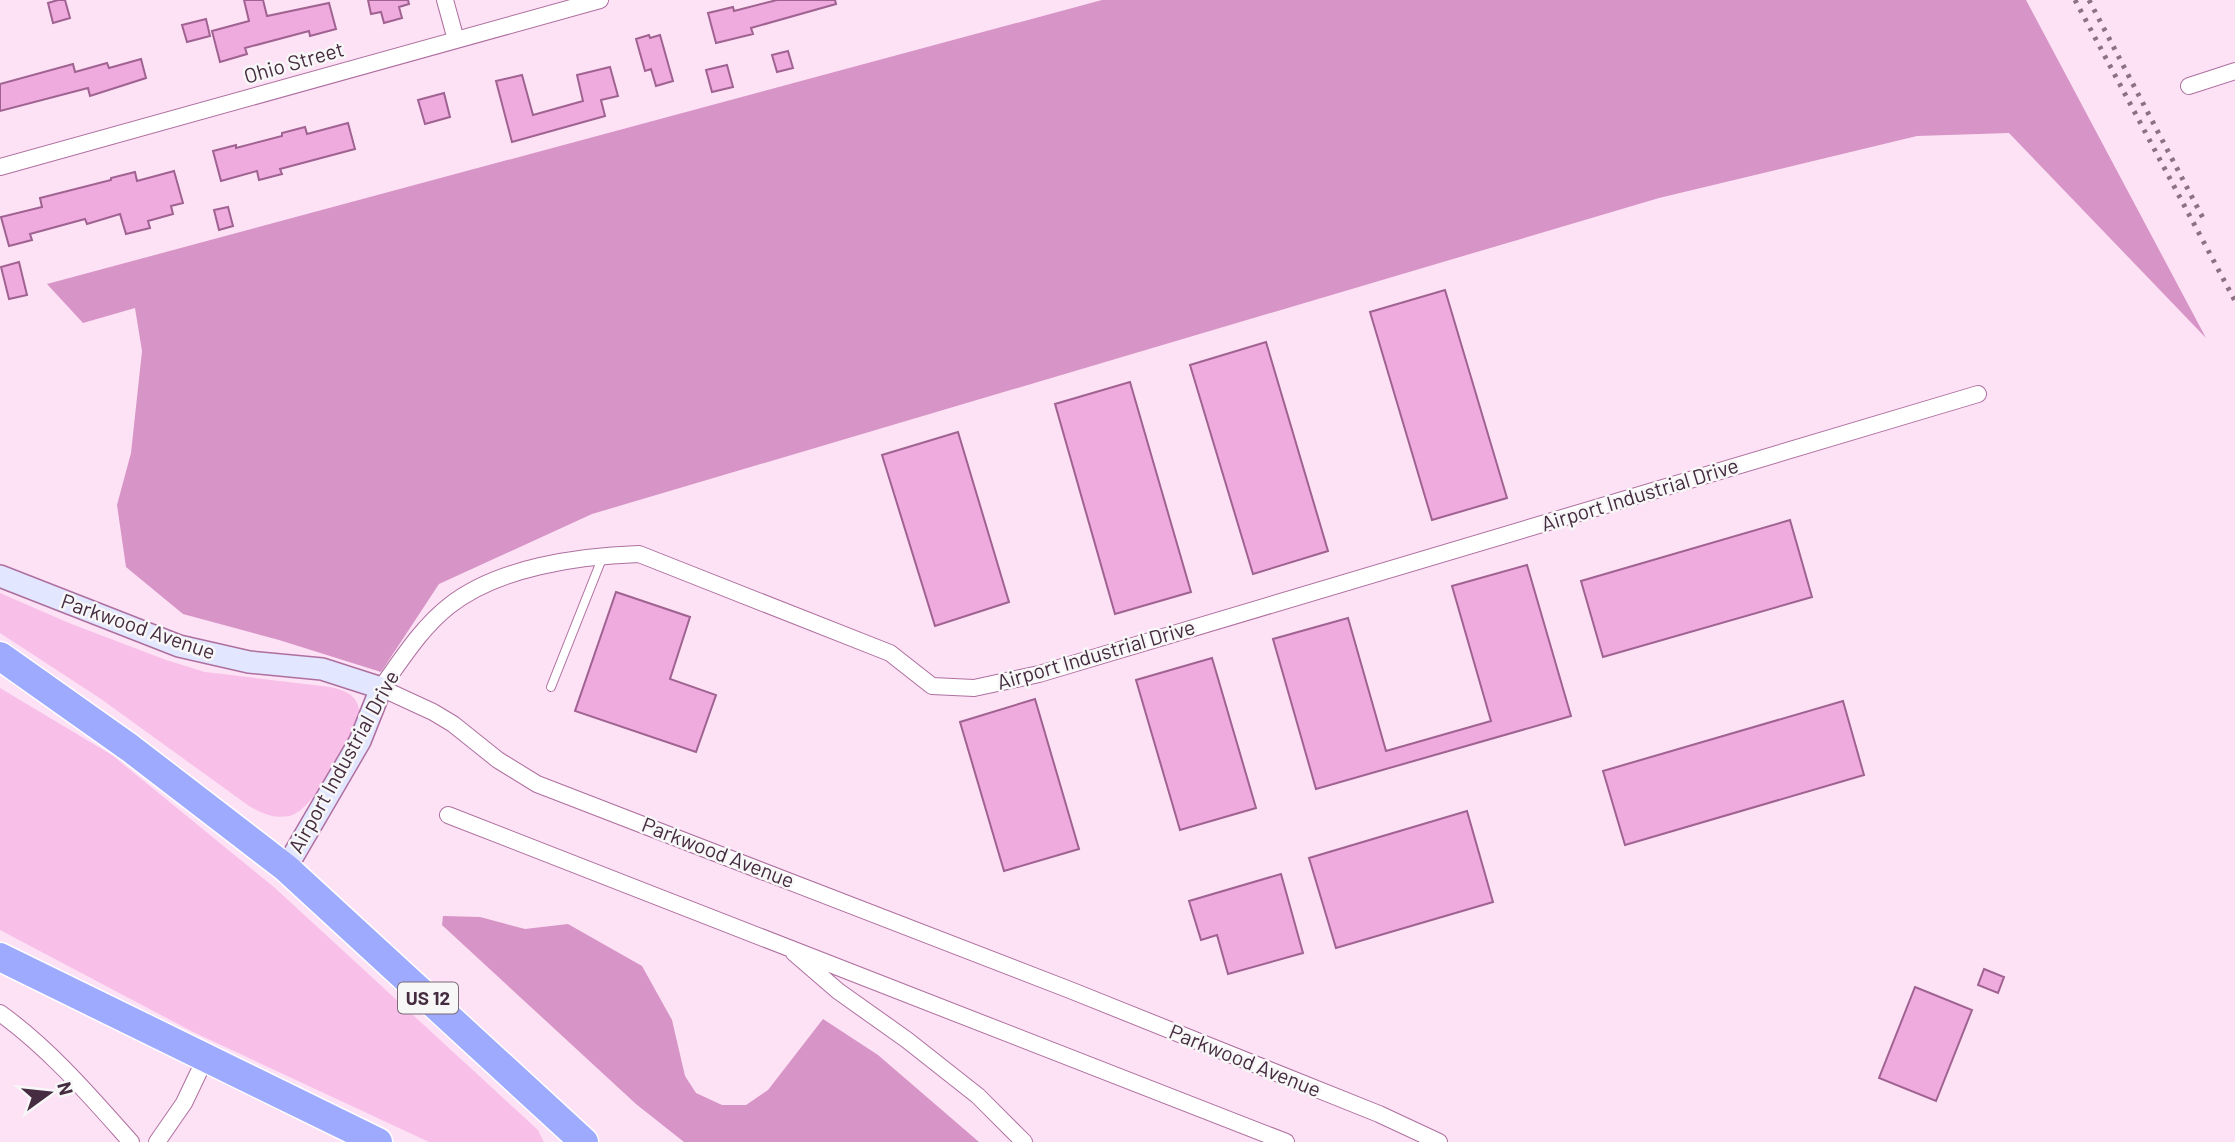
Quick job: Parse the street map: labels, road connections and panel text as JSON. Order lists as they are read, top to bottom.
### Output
{
  "streets": {
    "highway": ["US 12"],
    "street": ["Ohio Street", "Airport Industrial Drive", "Parkwood Avenue"]
  },
  "crossings": [
    ["Airport Industrial Drive", "Parkwood Avenue"],
    ["Airport Industrial Drive", "US 12"]
  ],
  "north": "right"
}
